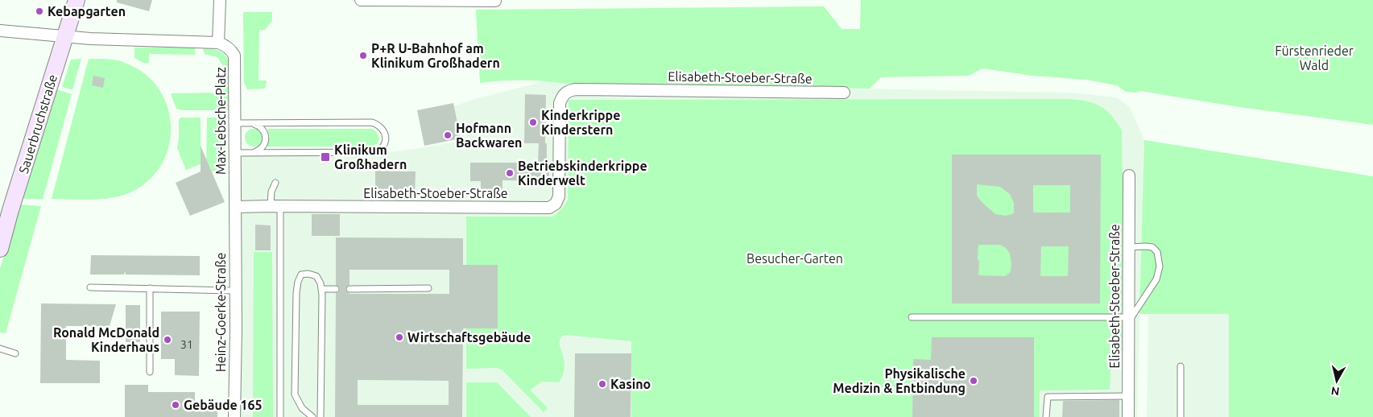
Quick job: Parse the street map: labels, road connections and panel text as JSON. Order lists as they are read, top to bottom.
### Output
{
  "streets": {
    "street": [
      "Elisabeth-Stoeber-Straße",
      "Max-Lebsche-Platz",
      "Sauerbruchstraße",
      "Heinz-Goerke-Straße"
    ]
  },
  "crossings": [
    ["Elisabeth-Stoeber-Straße", "Max-Lebsche-Platz"],
    ["Elisabeth-Stoeber-Straße", "Heinz-Goerke-Straße"],
    ["Max-Lebsche-Platz", "Heinz-Goerke-Straße"]
  ],
  "parks": ["Fürstenrieder Wald", "Besucher-Garten"],
  "places": {
    "other": [
      "Kebapgarten",
      "P+R U-Bahnhof am Klinikum Großhadern",
      "Kinderkrippe Kinderstern",
      "Hofmann Backwaren",
      "Betriebskinderkrippe Kinderwelt",
      "Wirtschaftsgebäude",
      "Ronald McDonald Kinderhaus",
      "Physikalische Medizin & Entbindung",
      "Kasino",
      "Gebäude 165"
    ],
    "transit": ["Klinikum Großhadern"]
  },
  "house_numbers": ["31"],
  "north": "bottom"
}
